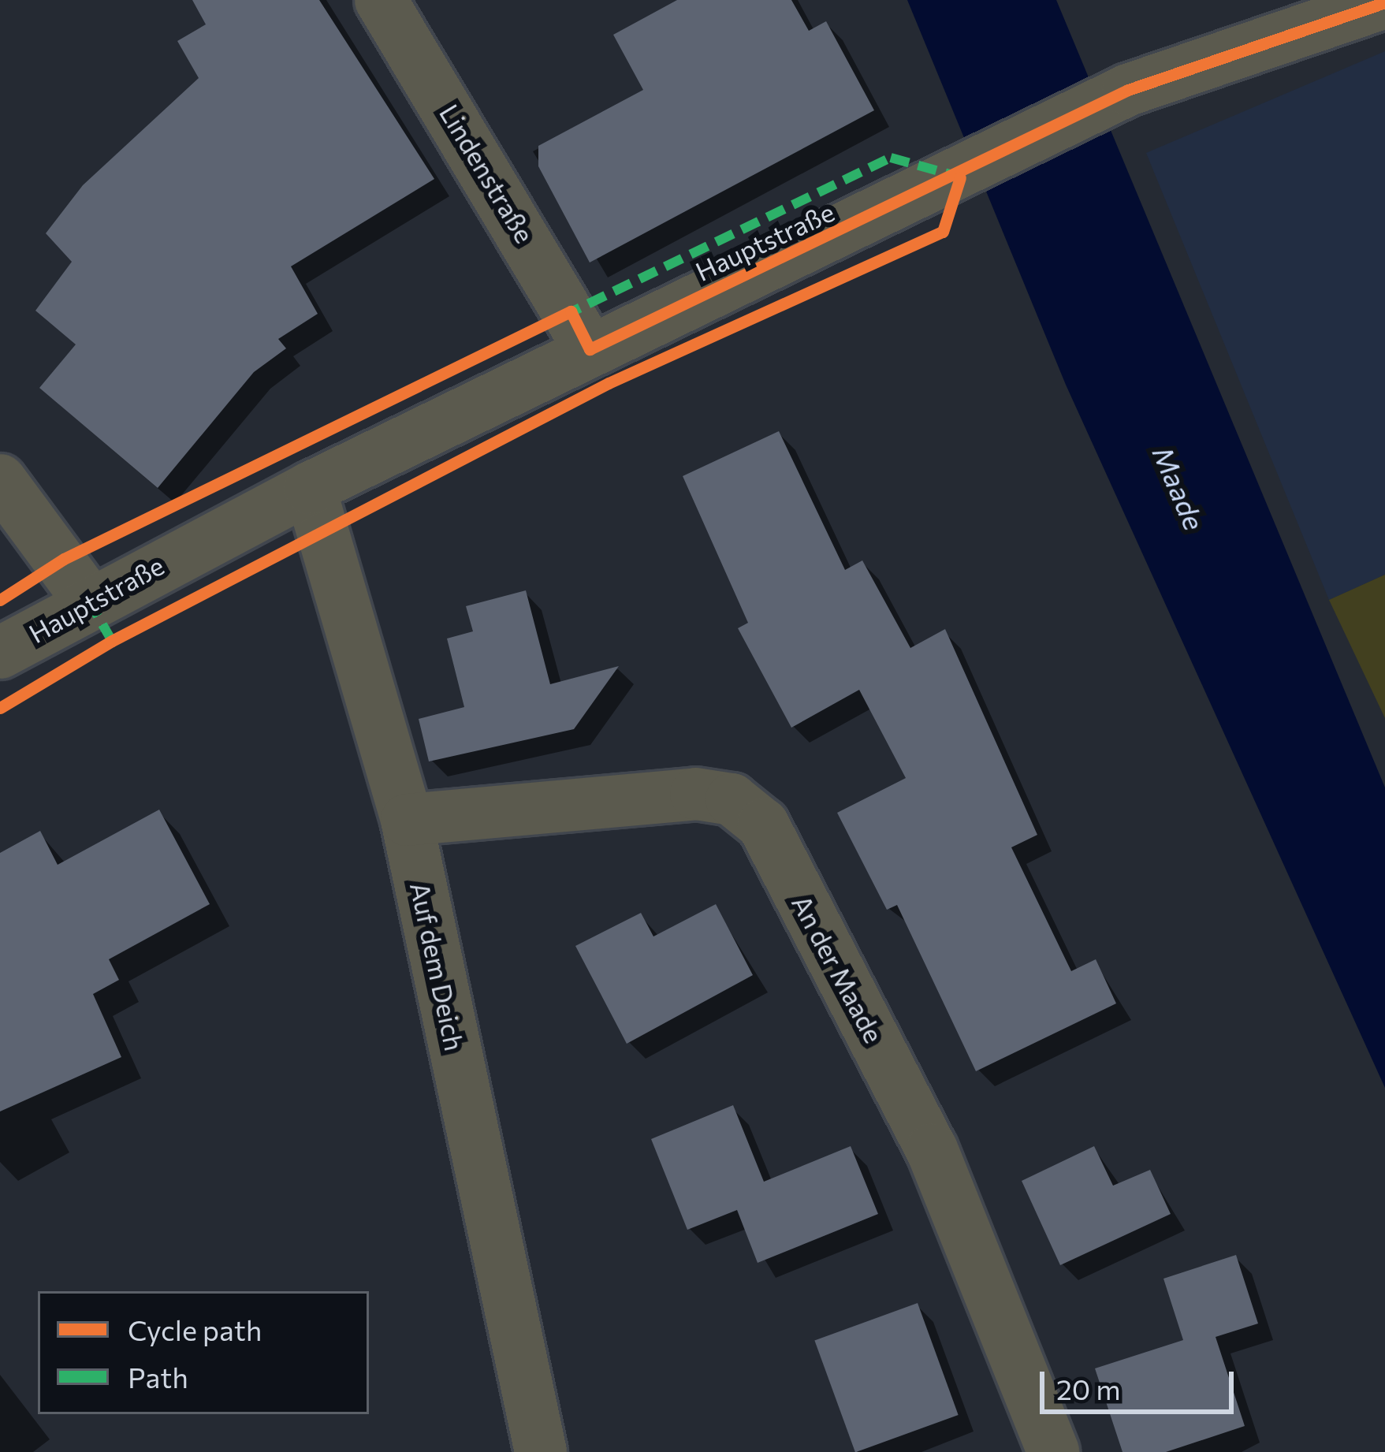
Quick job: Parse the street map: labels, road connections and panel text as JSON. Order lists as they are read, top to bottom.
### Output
{
  "streets": {
    "street": [
      "Lindenstraße",
      "Hauptstraße",
      "Auf dem Deich",
      "An der Maade"
    ]
  },
  "crossings": [
    ["Lindenstraße", "Hauptstraße"],
    ["Hauptstraße", "Auf dem Deich"],
    ["Auf dem Deich", "An der Maade"]
  ],
  "water": ["Maade"],
  "legend": ["Cycle path", "Path"],
  "scale_bar": "20 m"
}
